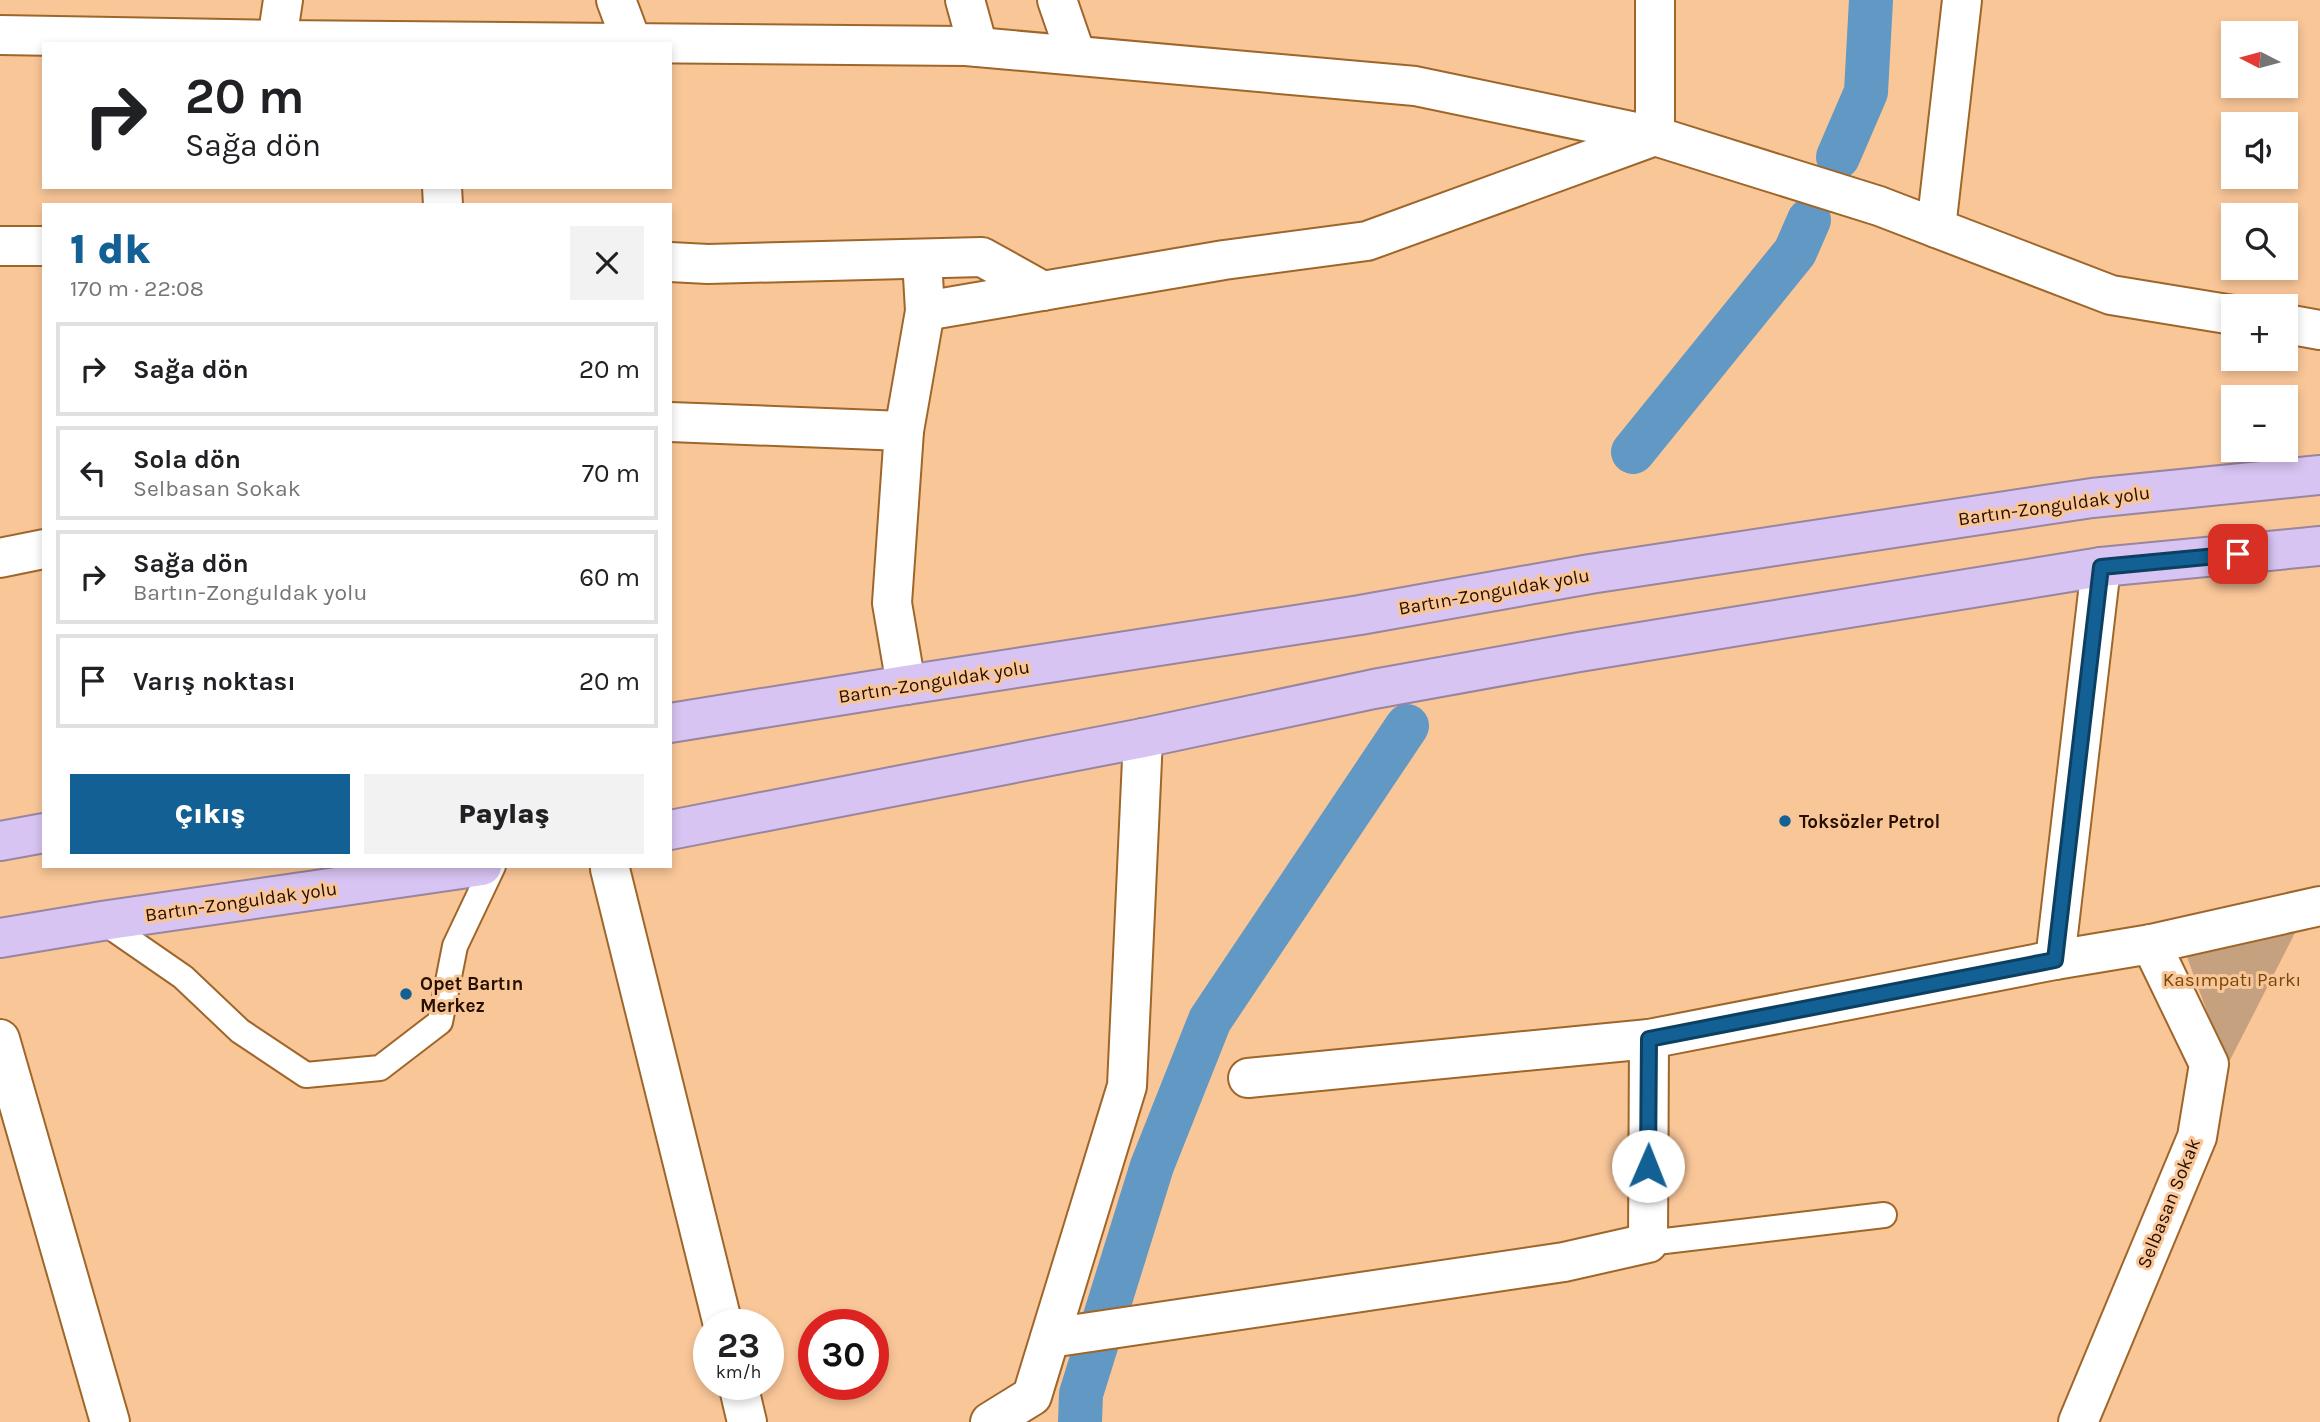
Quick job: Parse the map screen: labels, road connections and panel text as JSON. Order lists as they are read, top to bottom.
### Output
{
  "streets": {
    "highway": ["Bartın-Zonguldak yolu"],
    "street": ["Selbasan Sokak"]
  },
  "parks": ["Kasımpatı Parkı"],
  "places": ["Toksözler Petrol", "Opet Bartın Merkez"],
  "north": "left",
  "page": {
    "map_buttons": ["+", "−"],
    "turn": ["20 m", "Sağa dön"],
    "heading": ["1 dk", "170 m · 22:08"],
    "list": [
      {
        "name": "Sağa dön",
        "value": "20 m"
      },
      {
        "name": "Sola dön",
        "note": "Selbasan Sokak",
        "value": "70 m"
      },
      {
        "name": "Sağa dön",
        "note": "Bartın-Zonguldak yolu",
        "value": "60 m"
      },
      {
        "name": "Varış noktası",
        "value": "20 m"
      }
    ],
    "buttons": ["Çıkış", "Paylaş"],
    "speed": "23 km/h",
    "limit": "30"
  }
}
